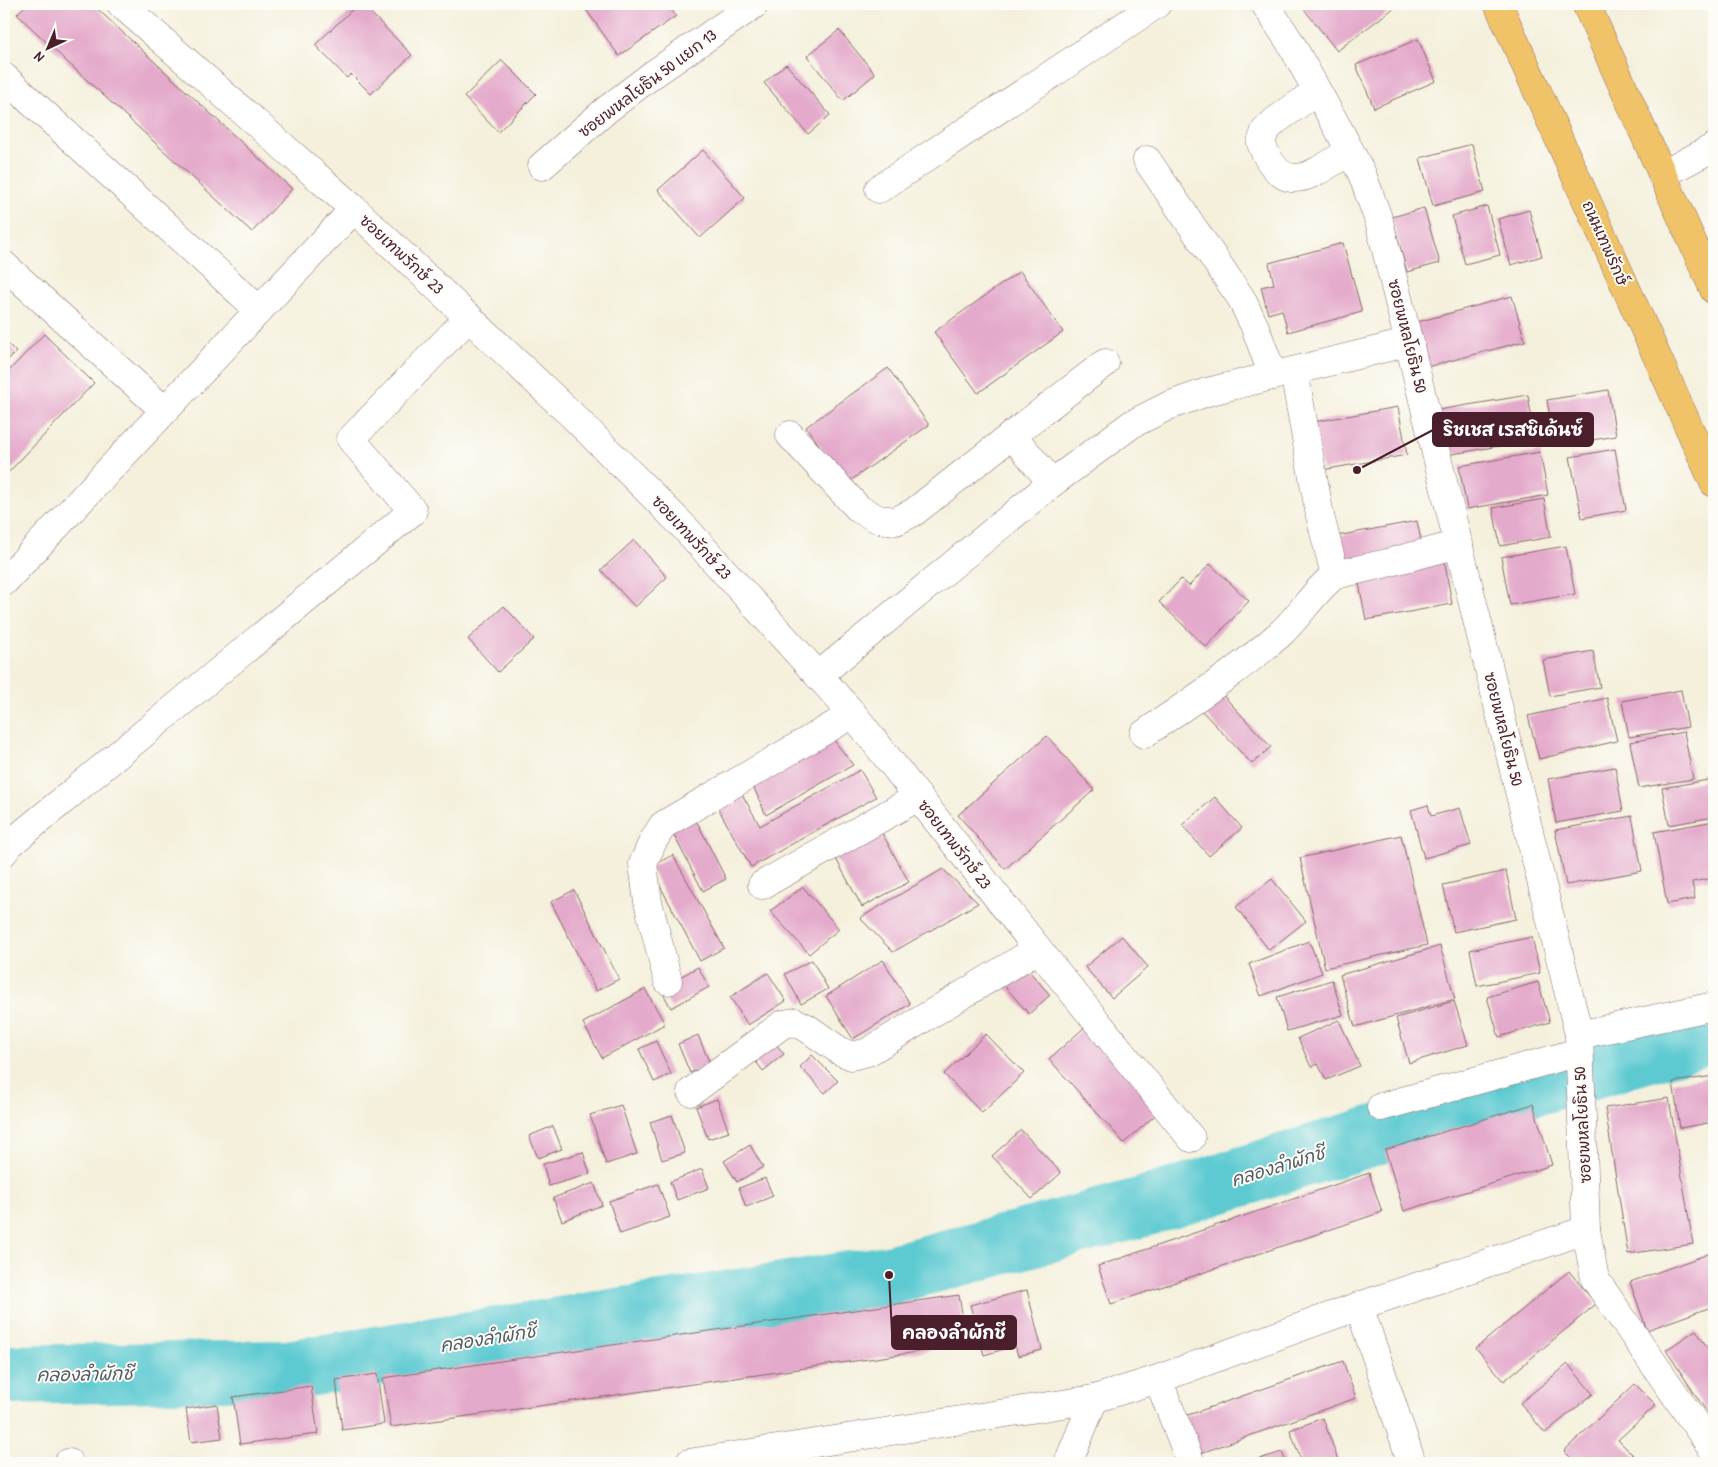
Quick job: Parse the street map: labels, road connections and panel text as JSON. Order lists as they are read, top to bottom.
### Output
{
  "streets": {
    "main road": ["ถนนเทพรักษ์"],
    "street": ["ซอยพหลโยธิน 50 แยก 13", "ซอยเทพรักษ์ 23", "ซอยพหลโยธิน 50"]
  },
  "water": ["คลองลำผักชี"],
  "places": ["ริชเชส เรสซิเด้นซ์", "คลองลำผักชี"],
  "north": "bottom left"
}
